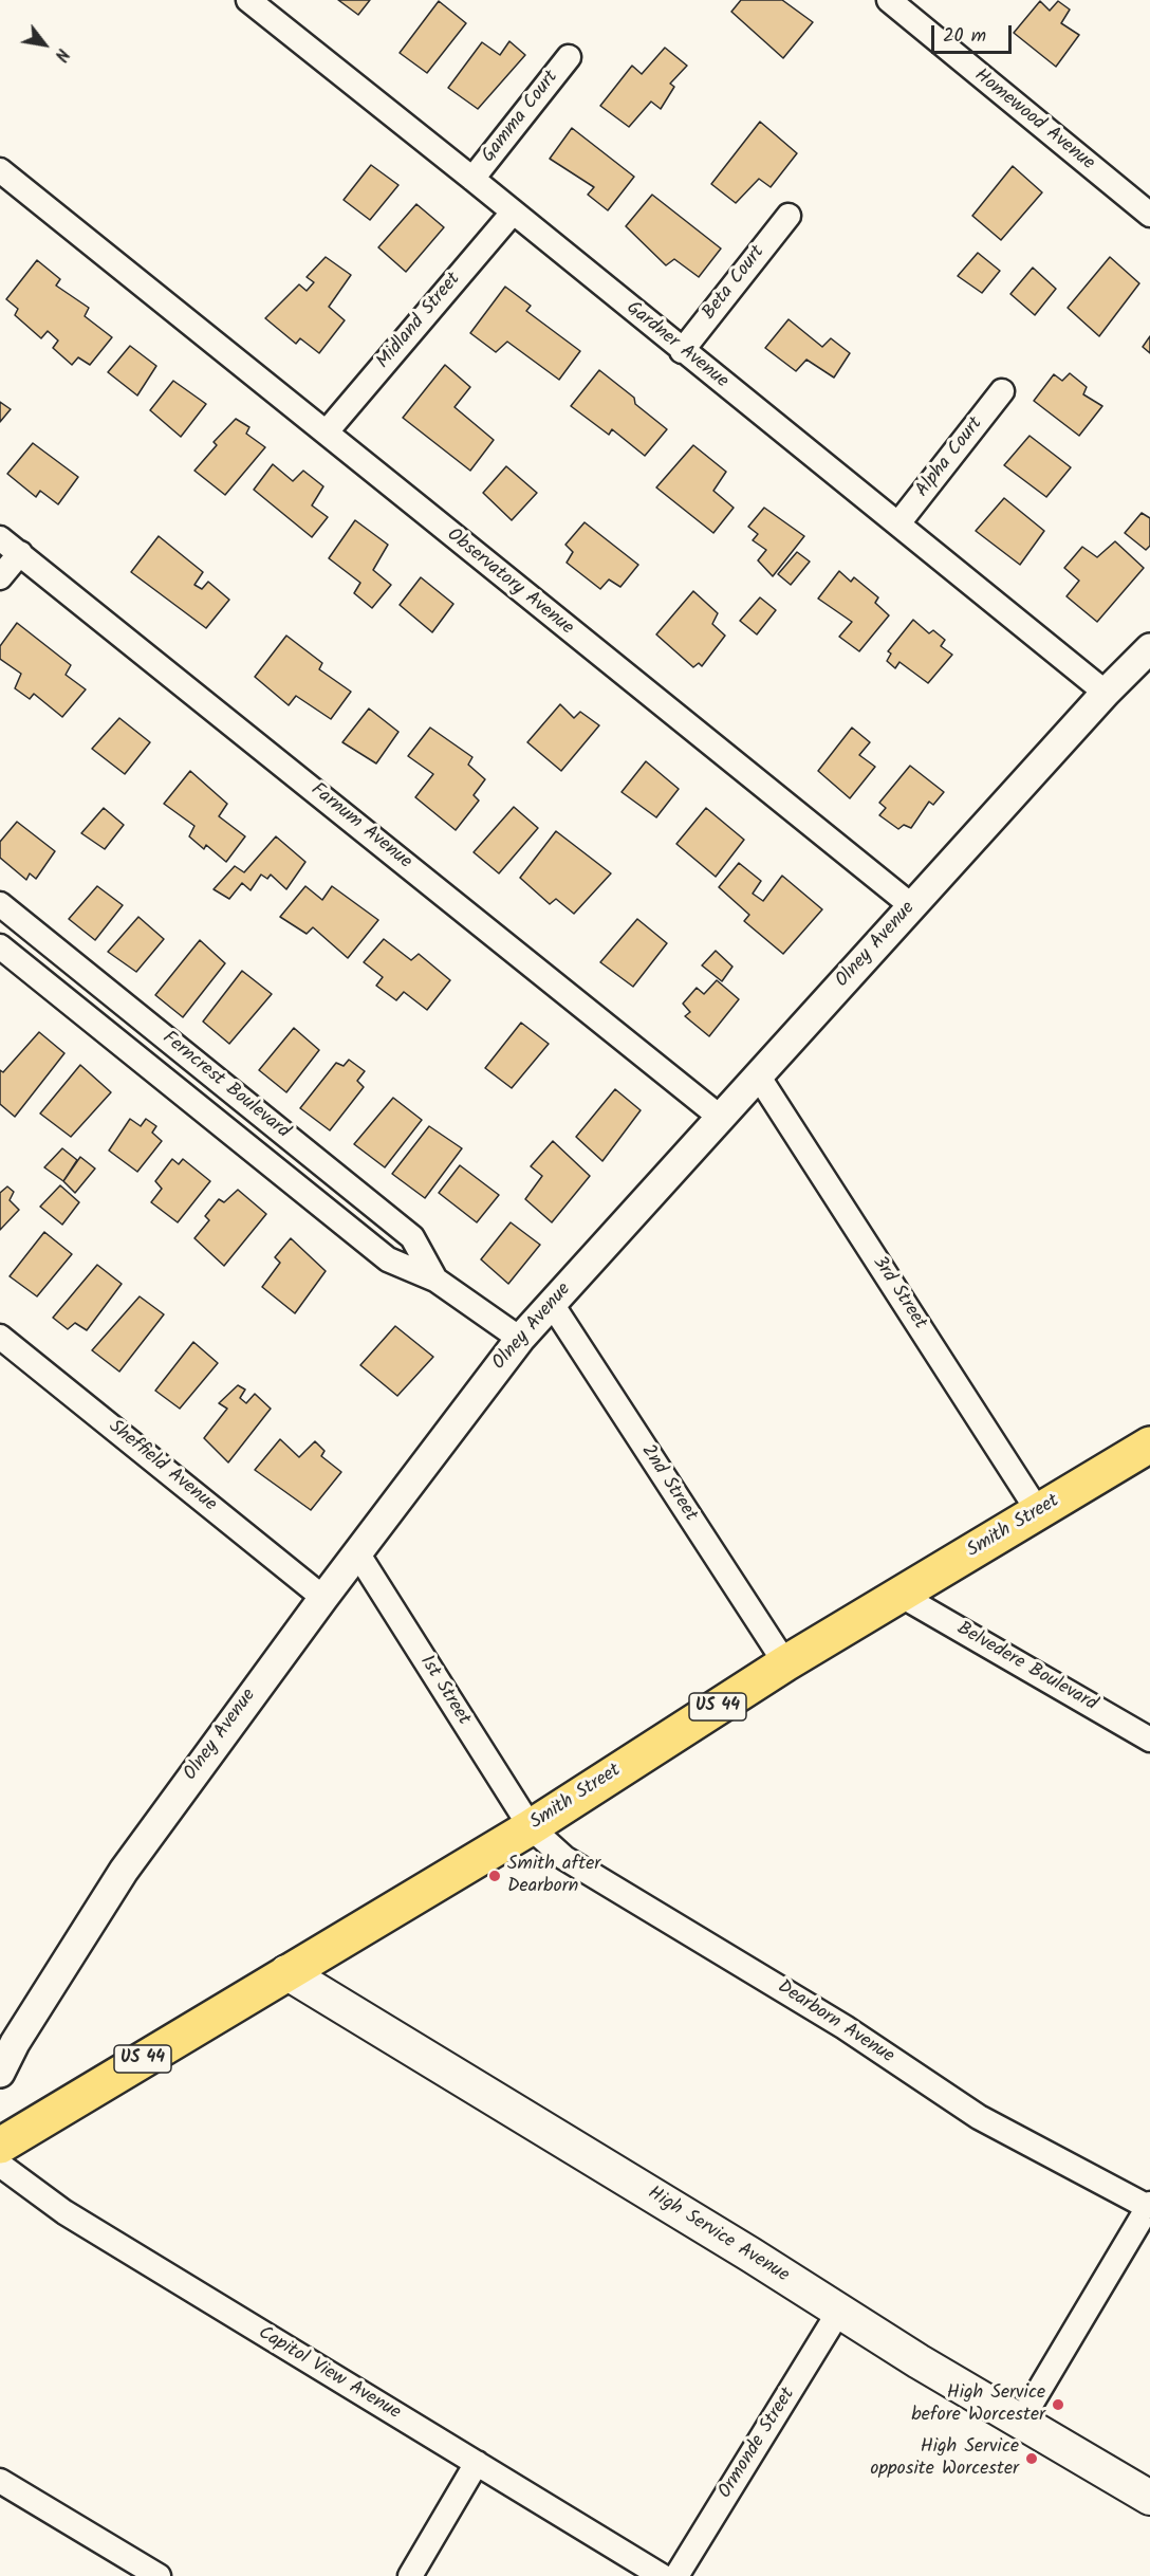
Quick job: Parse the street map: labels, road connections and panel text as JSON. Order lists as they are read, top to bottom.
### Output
{
  "streets": {
    "main road": ["Smith Street", "US 44", "High Service Avenue"],
    "street": [
      "Gamma Court",
      "Homewood Avenue",
      "Beta Court",
      "Midland Street",
      "Gardner Avenue",
      "Alpha Court",
      "Observatory Avenue",
      "Farnum Avenue",
      "Olney Avenue",
      "Ferncrest Boulevard",
      "3rd Street",
      "Sheffield Avenue",
      "2nd Street",
      "Belvedere Boulevard",
      "1st Street",
      "Dearborn Avenue",
      "Capitol View Avenue",
      "Ormonde Street"
    ]
  },
  "crossings": [
    ["Gamma Court", "Gardner Avenue"],
    ["Beta Court", "Gardner Avenue"],
    ["Midland Street", "Gardner Avenue"],
    ["Midland Street", "Observatory Avenue"],
    ["Gardner Avenue", "Alpha Court"],
    ["Gardner Avenue", "Olney Avenue"],
    ["Observatory Avenue", "Olney Avenue"],
    ["Farnum Avenue", "Olney Avenue"],
    ["Olney Avenue", "Ferncrest Boulevard"],
    ["Olney Avenue", "3rd Street"],
    ["Olney Avenue", "Sheffield Avenue"],
    ["Olney Avenue", "2nd Street"],
    ["Olney Avenue", "1st Street"],
    ["3rd Street", "Smith Street"],
    ["2nd Street", "Smith Street"],
    ["Smith Street", "Belvedere Boulevard"],
    ["Smith Street", "1st Street"],
    ["Smith Street", "Dearborn Avenue"],
    ["Smith Street", "High Service Avenue"],
    ["1st Street", "Dearborn Avenue"],
    ["High Service Avenue", "Ormonde Street"]
  ],
  "places": ["Smith after Dearborn", "High Service before Worcester", "High Service opposite Worcester"],
  "scale_bar": "20 m",
  "north": "bottom right"
}
